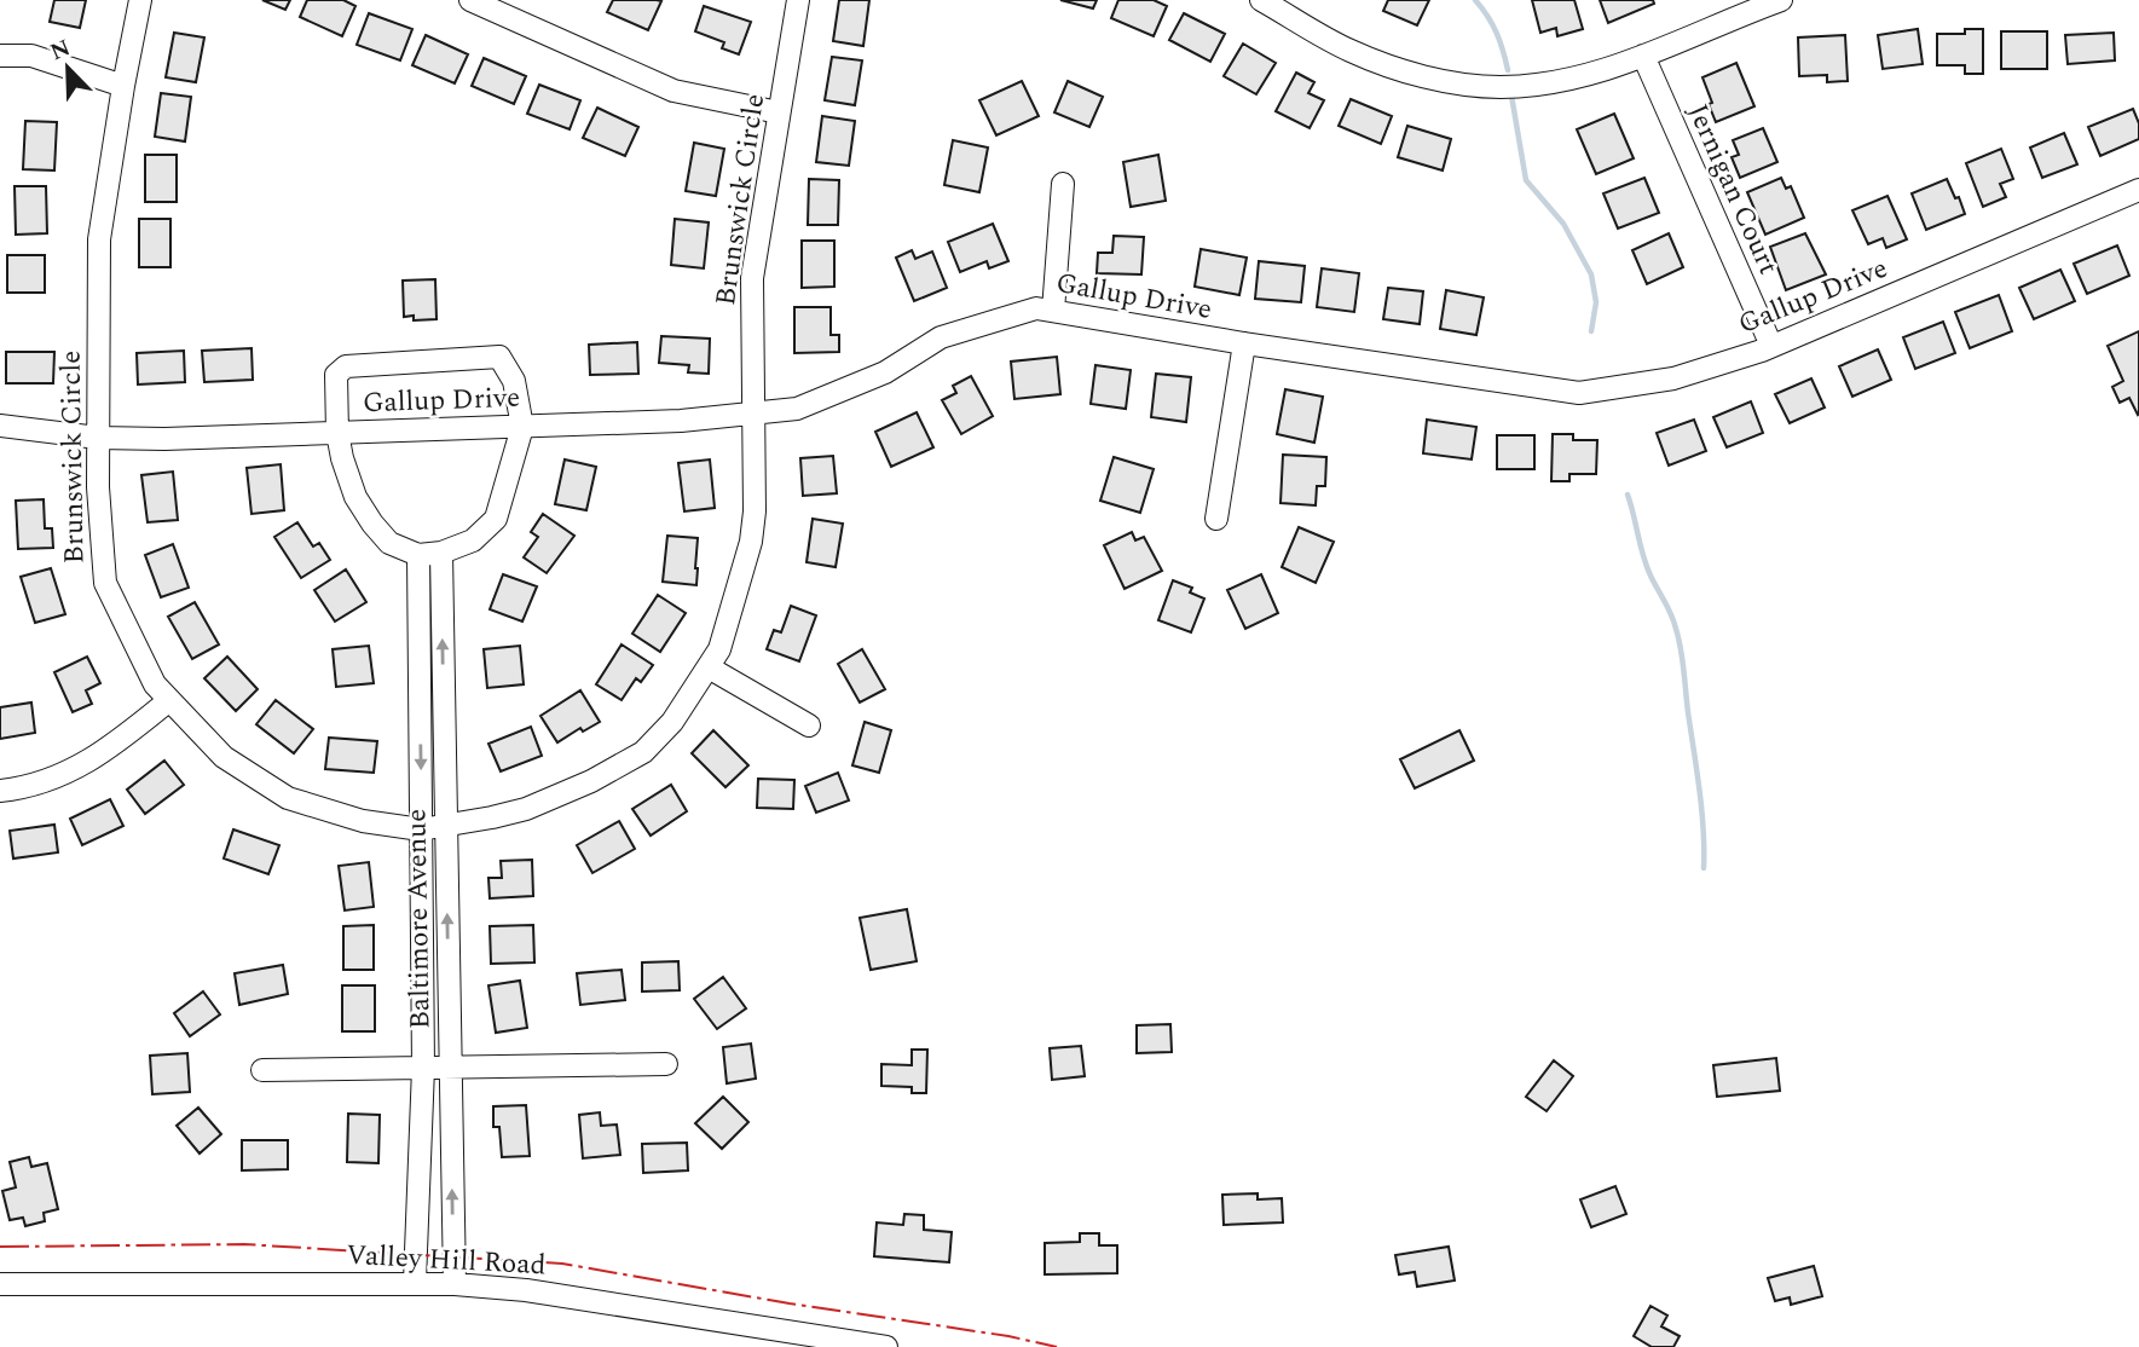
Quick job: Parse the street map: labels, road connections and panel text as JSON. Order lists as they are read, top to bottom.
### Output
{
  "streets": {
    "street": [
      "Jernigan Court",
      "Brunswick Circle",
      "Gallup Drive",
      "Baltimore Avenue",
      "Valley Hill Road"
    ]
  },
  "crossings": [
    ["Jernigan Court", "Gallup Drive"],
    ["Brunswick Circle", "Gallup Drive"],
    ["Brunswick Circle", "Baltimore Avenue"],
    ["Baltimore Avenue", "Valley Hill Road"]
  ],
  "north": "top left"
}
